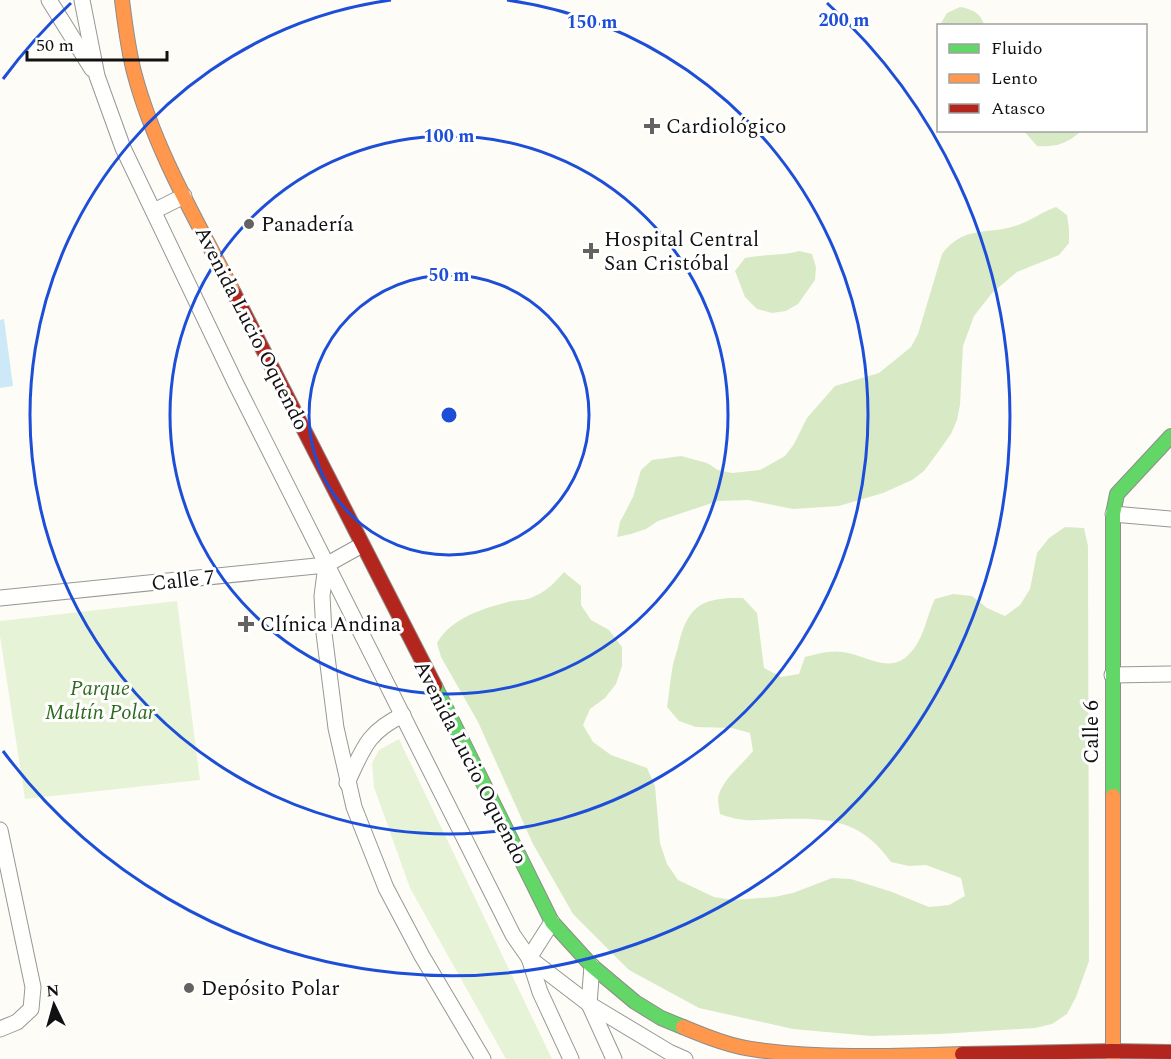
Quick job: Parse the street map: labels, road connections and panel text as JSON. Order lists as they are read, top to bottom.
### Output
{
  "streets": {
    "street": ["Avenida Lucio Oquendo", "Calle 7", "Calle 6"]
  },
  "crossings": [
    ["Avenida Lucio Oquendo", "Calle 7"],
    ["Avenida Lucio Oquendo", "Calle 6"]
  ],
  "parks": ["Parque Maltín Polar"],
  "places": {
    "health": ["Cardiológico", "Hospital Central San Cristóbal", "Clínica Andina"],
    "other": ["Panadería", "Depósito Polar"]
  },
  "legend": ["Fluido", "Lento", "Atasco"],
  "scale_bar": "50 m",
  "north": "top",
  "rings": [
    "200 m",
    "150 m",
    "100 m",
    "50 m"
  ]
}
